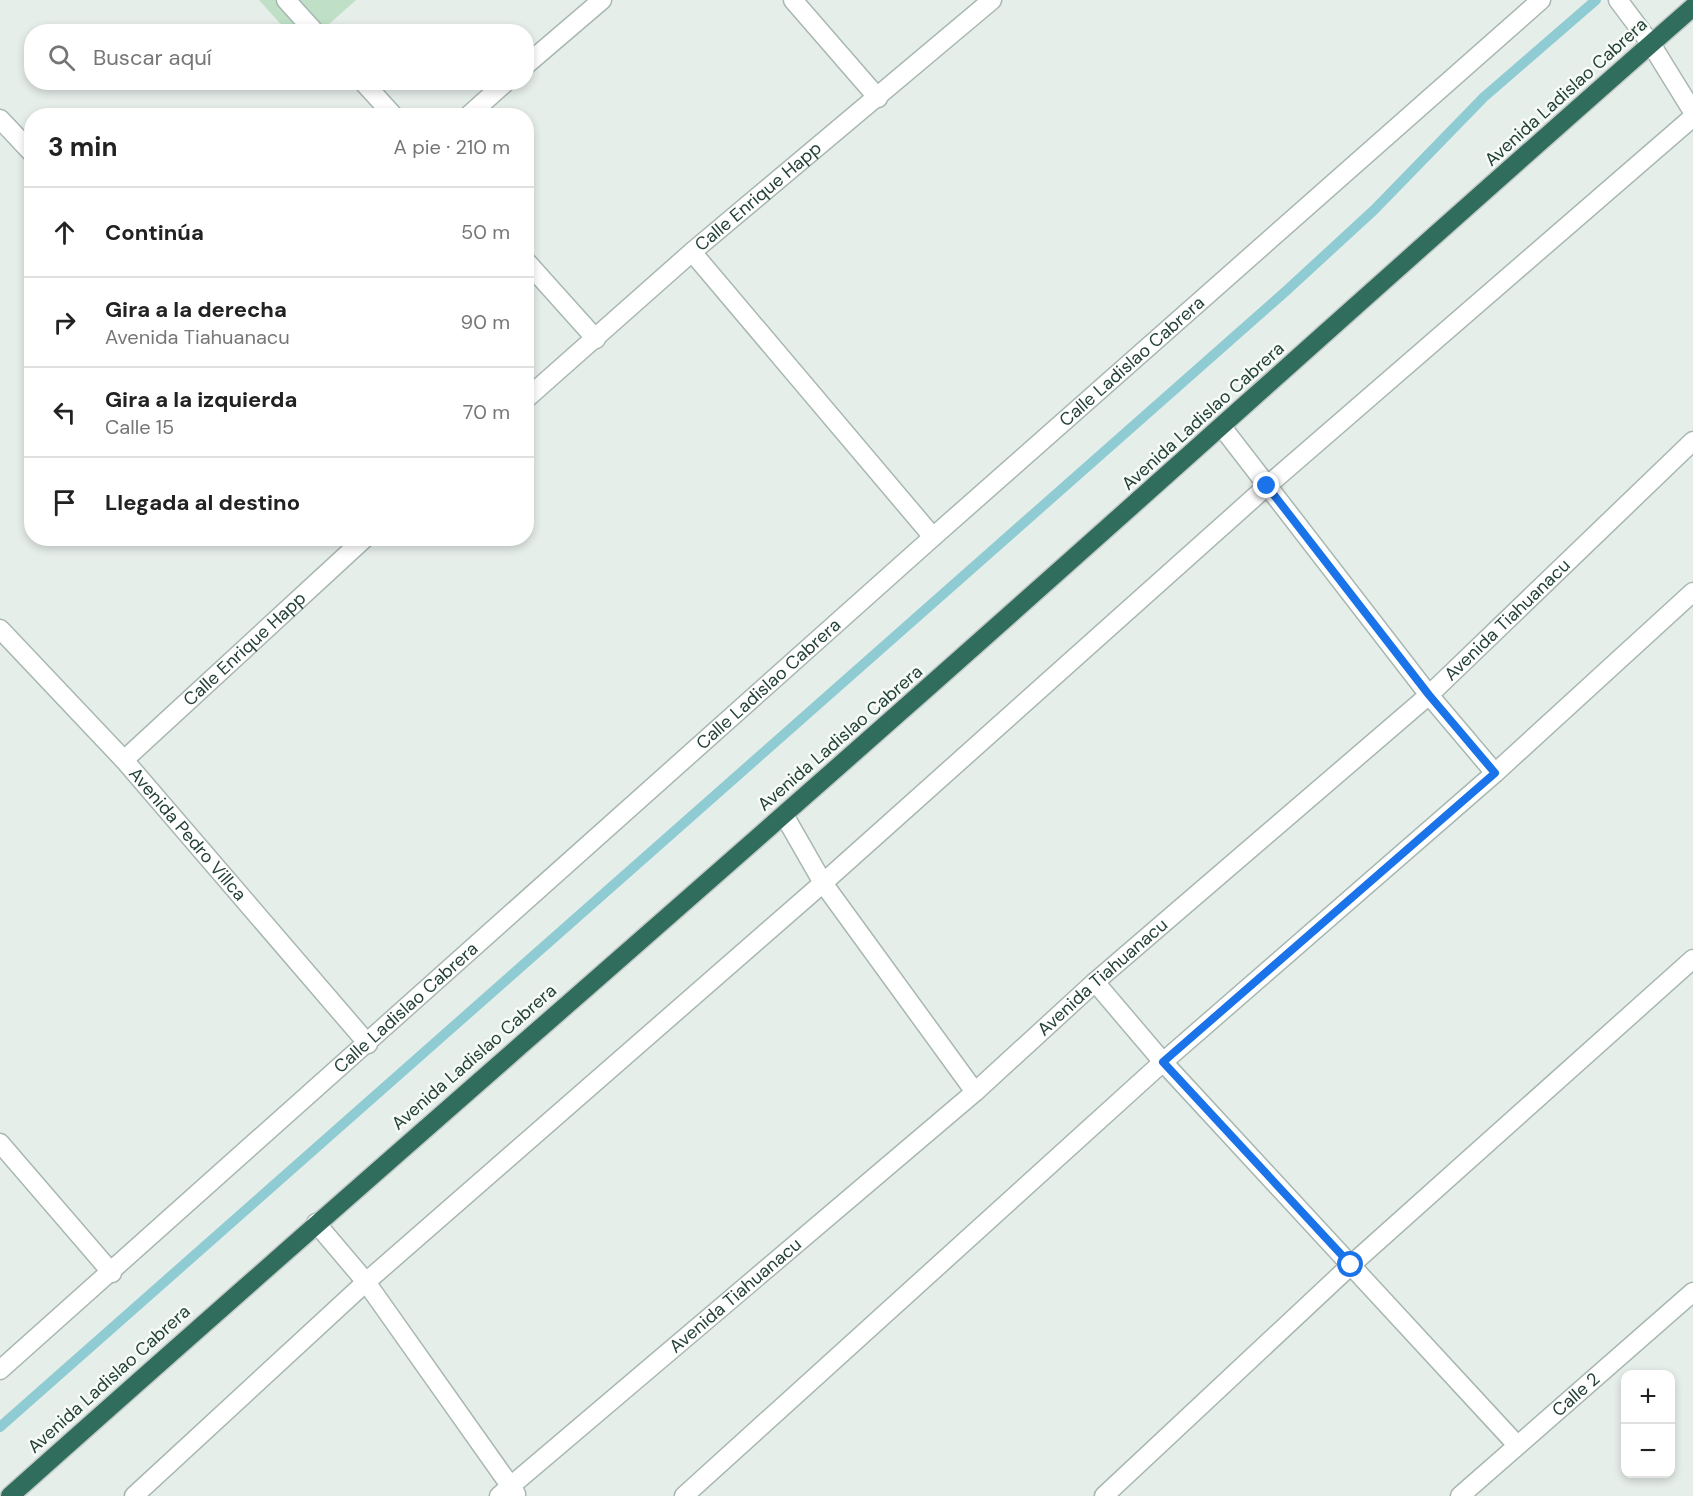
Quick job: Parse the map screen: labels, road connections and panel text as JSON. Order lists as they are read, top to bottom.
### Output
{
  "streets": {
    "highway": ["Avenida Ladislao Cabrera"],
    "street": [
      "Calle Enrique Happ",
      "Calle Ladislao Cabrera",
      "Avenida Tiahuanacu",
      "Avenida Pedro Villca",
      "Calle 2"
    ]
  },
  "crossings": [
    ["Calle Enrique Happ", "Avenida Pedro Villca"],
    ["Calle Ladislao Cabrera", "Avenida Pedro Villca"]
  ],
  "page": {
    "search": "Buscar aquí",
    "heading": ["3 min", "A pie · 210 m"],
    "list": [
      ["Continúa", "50 m"],
      ["Gira a la derecha", "Avenida Tiahuanacu", "90 m"],
      ["Gira a la izquierda", "Calle 15", "70 m"],
      "Llegada al destino"
    ],
    "map_buttons": ["+", "−"]
  }
}
